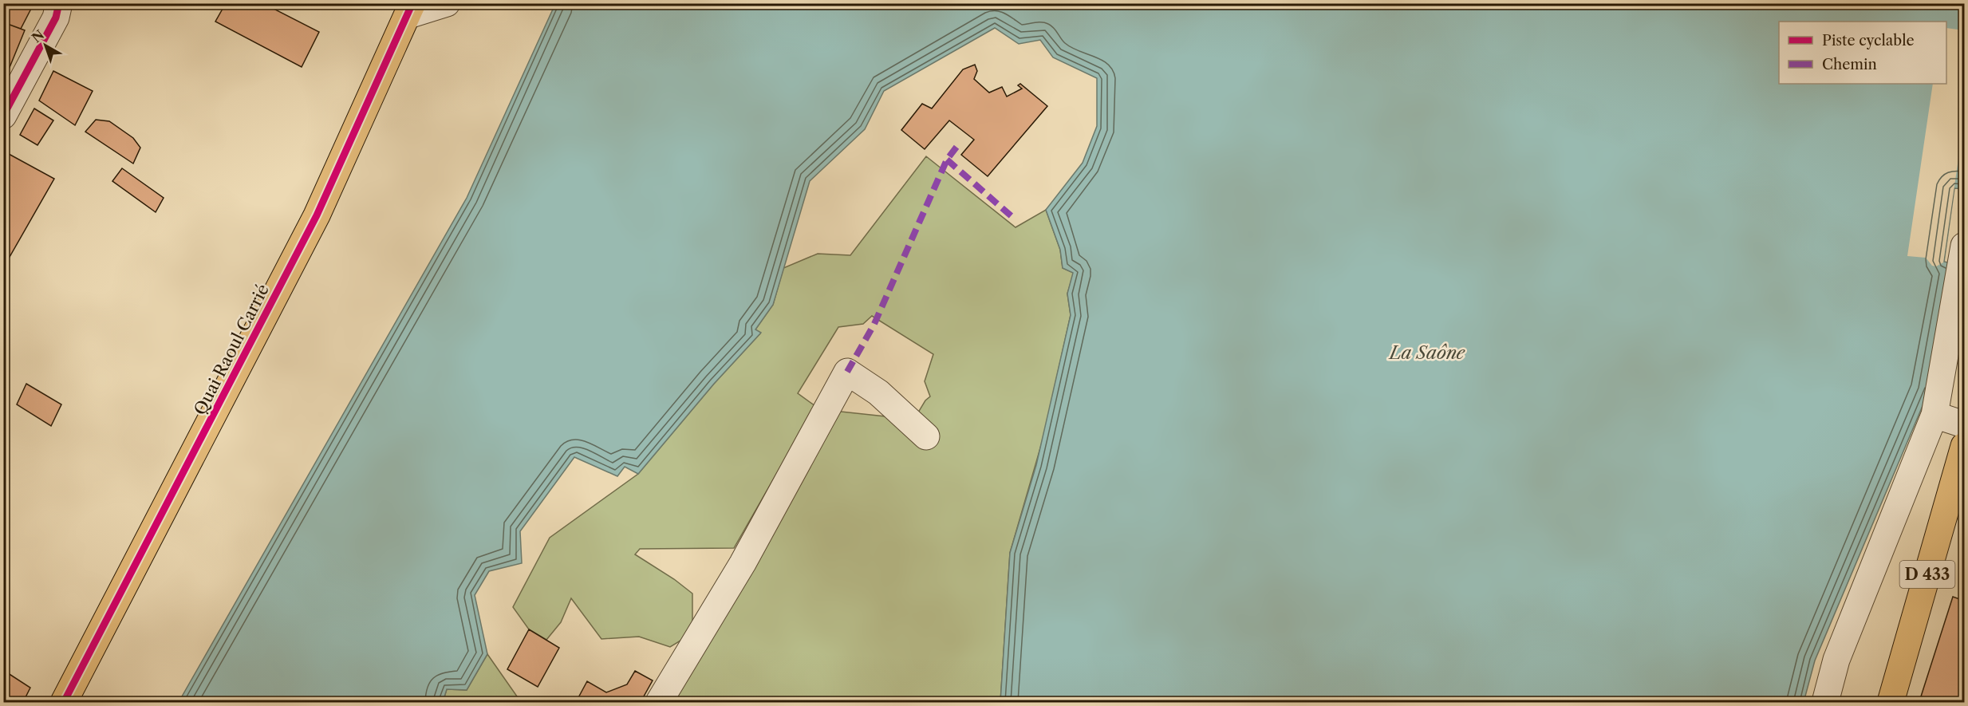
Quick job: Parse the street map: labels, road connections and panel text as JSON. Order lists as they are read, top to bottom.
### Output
{
  "streets": {
    "main road": ["Quai Raoul Carrié", "D 433"]
  },
  "water": ["La Saône"],
  "legend": ["Piste cyclable", "Chemin"],
  "north": "top left"
}
